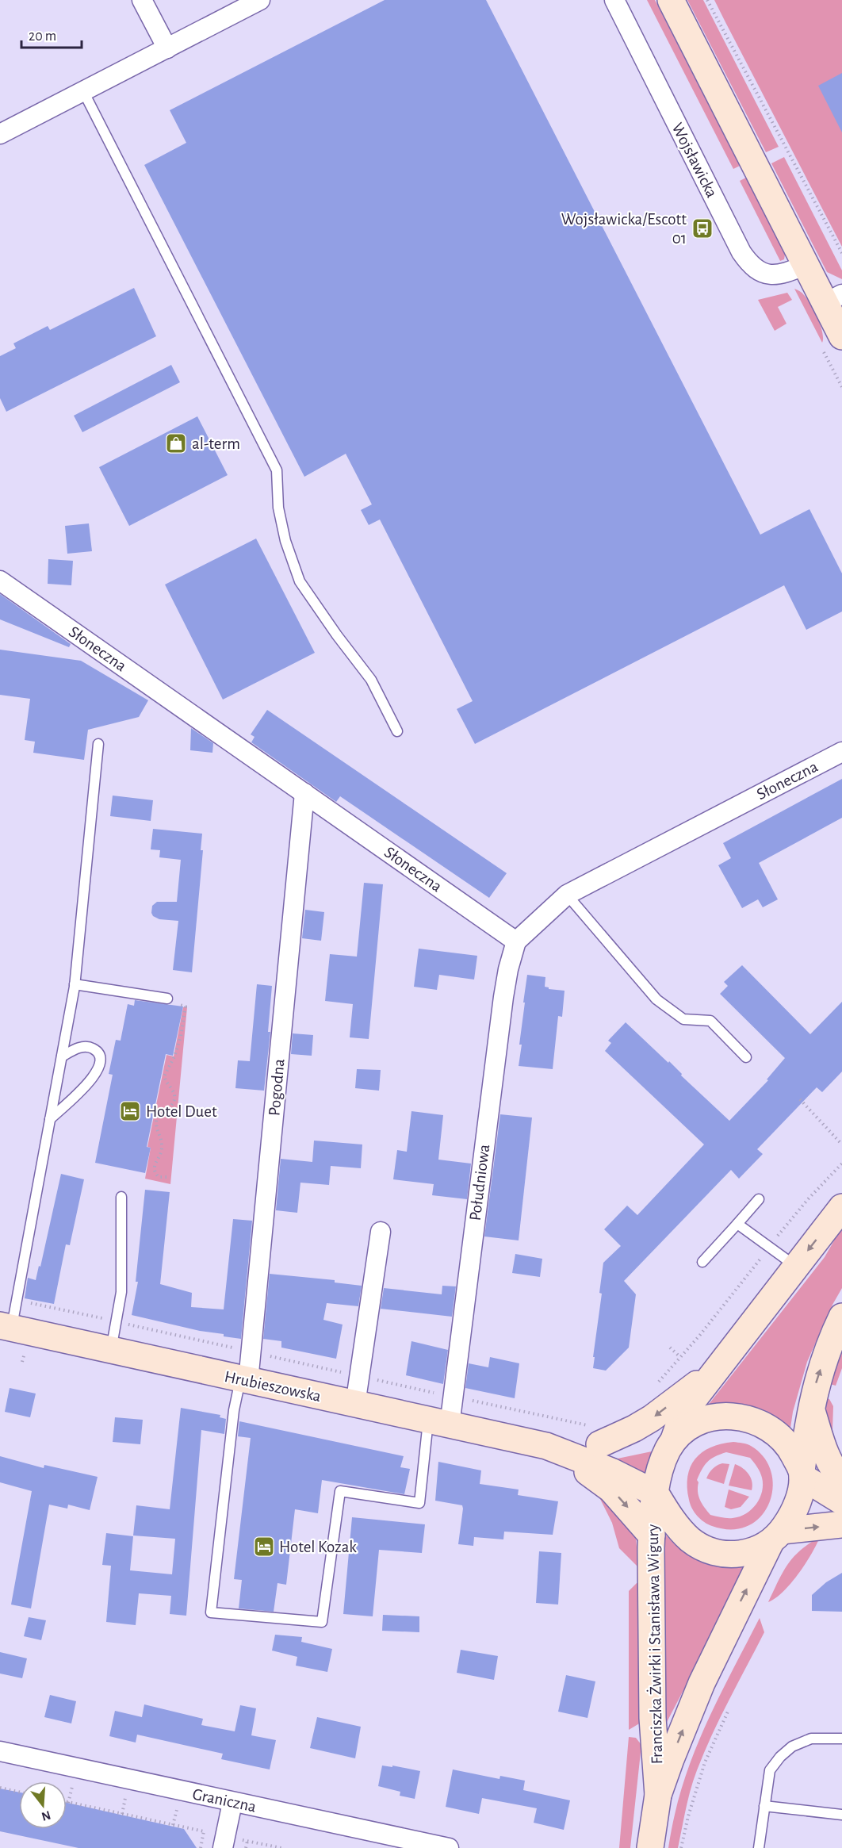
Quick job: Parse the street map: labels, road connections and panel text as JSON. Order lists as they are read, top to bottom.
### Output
{
  "streets": {
    "main road": ["Hrubieszowska", "Franciszka Żwirki i Stanisława Wigury"],
    "street": [
      "Wojsławicka",
      "Słoneczna",
      "Pogodna",
      "Południowa",
      "Graniczna"
    ]
  },
  "crossings": [
    ["Słoneczna", "Pogodna"],
    ["Słoneczna", "Południowa"],
    ["Pogodna", "Hrubieszowska"],
    ["Południowa", "Hrubieszowska"]
  ],
  "one_way": ["Franciszka Żwirki i Stanisława Wigury"],
  "places": {
    "bus stop": ["Wojsławicka/Escott 01"],
    "shop": ["al-term"],
    "hotel": ["Hotel Duet", "Hotel Kozak"]
  },
  "scale_bar": "20 m",
  "north": "bottom"
}
